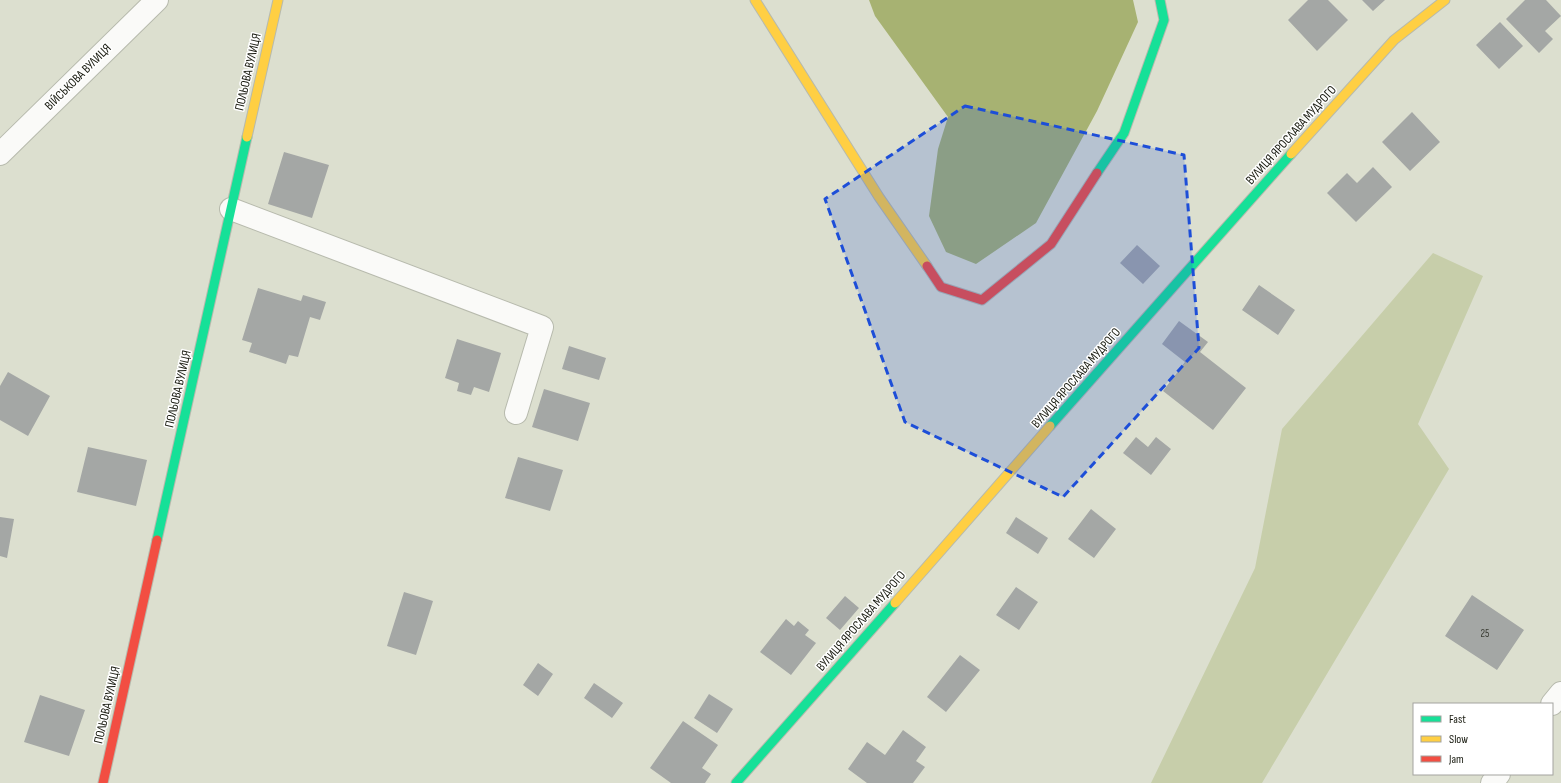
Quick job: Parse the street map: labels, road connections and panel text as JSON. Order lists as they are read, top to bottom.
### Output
{
  "streets": {
    "street": ["ПОЛЬОВА ВУЛИЦЯ", "ВІЙСЬКОВА ВУЛИЦЯ", "ВУЛИЦЯ ЯРОСЛАВА МУДРОГО"]
  },
  "house_numbers": ["25"],
  "legend": ["Fast", "Slow", "Jam"]
}
